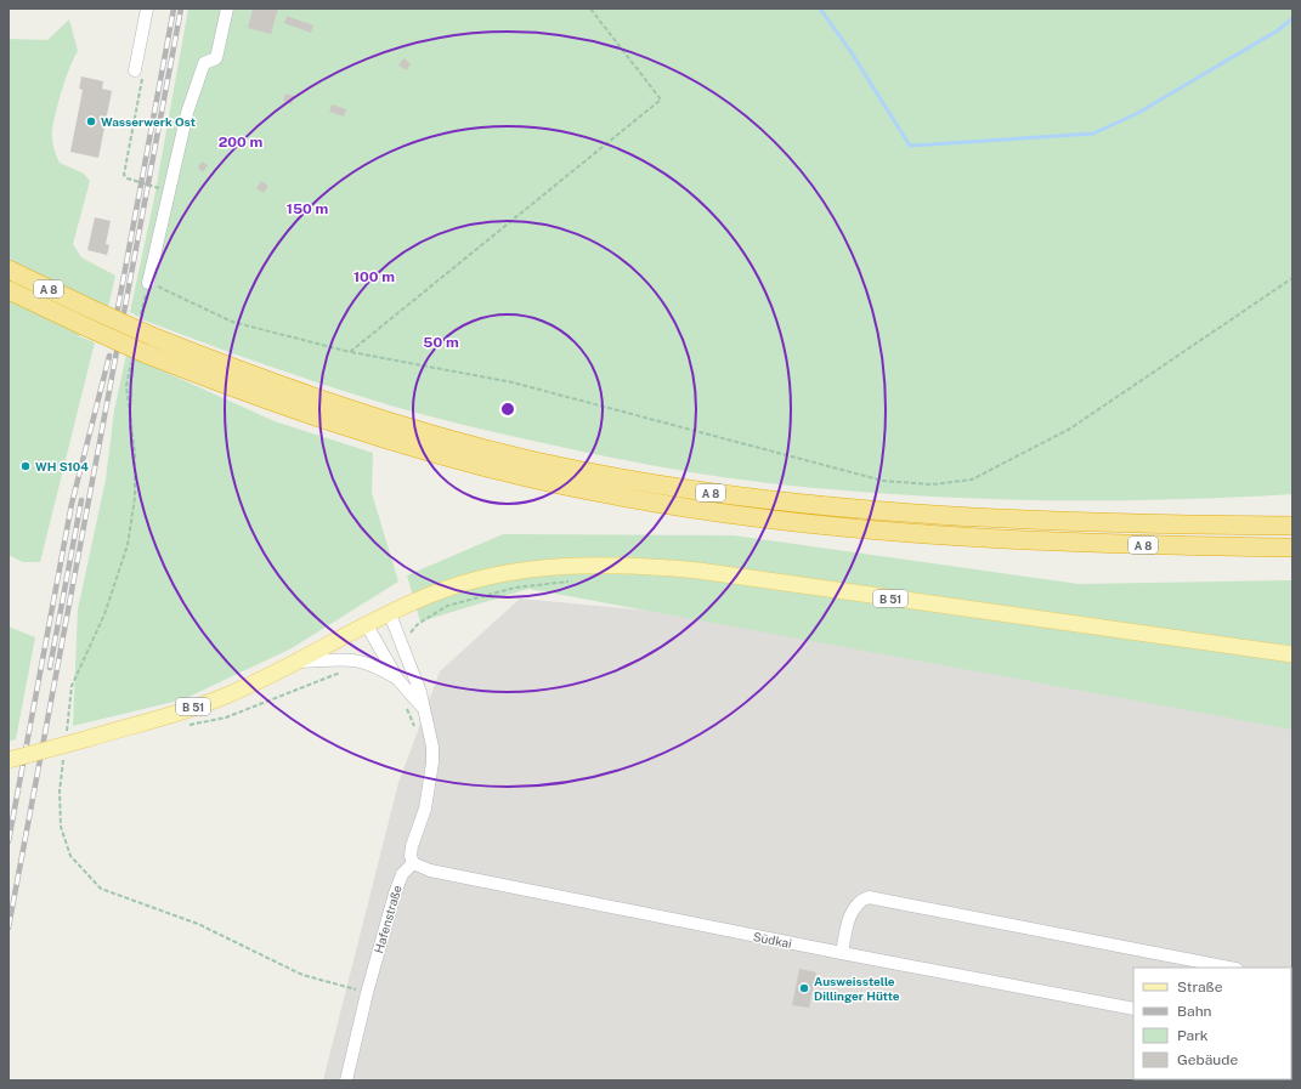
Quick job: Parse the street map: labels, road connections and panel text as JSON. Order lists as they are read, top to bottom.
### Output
{
  "streets": {
    "highway": ["A 8"],
    "main road": ["B 51"],
    "street": ["Hafenstraße", "Südkai"]
  },
  "crossings": [
    ["Hafenstraße", "Südkai"]
  ],
  "places": ["Wasserwerk Ost", "WH S104", "Ausweisstelle Dillinger Hütte"],
  "legend": [
    "Straße",
    "Bahn",
    "Park",
    "Gebäude"
  ],
  "rings": [
    "200 m",
    "150 m",
    "100 m",
    "50 m"
  ]
}
